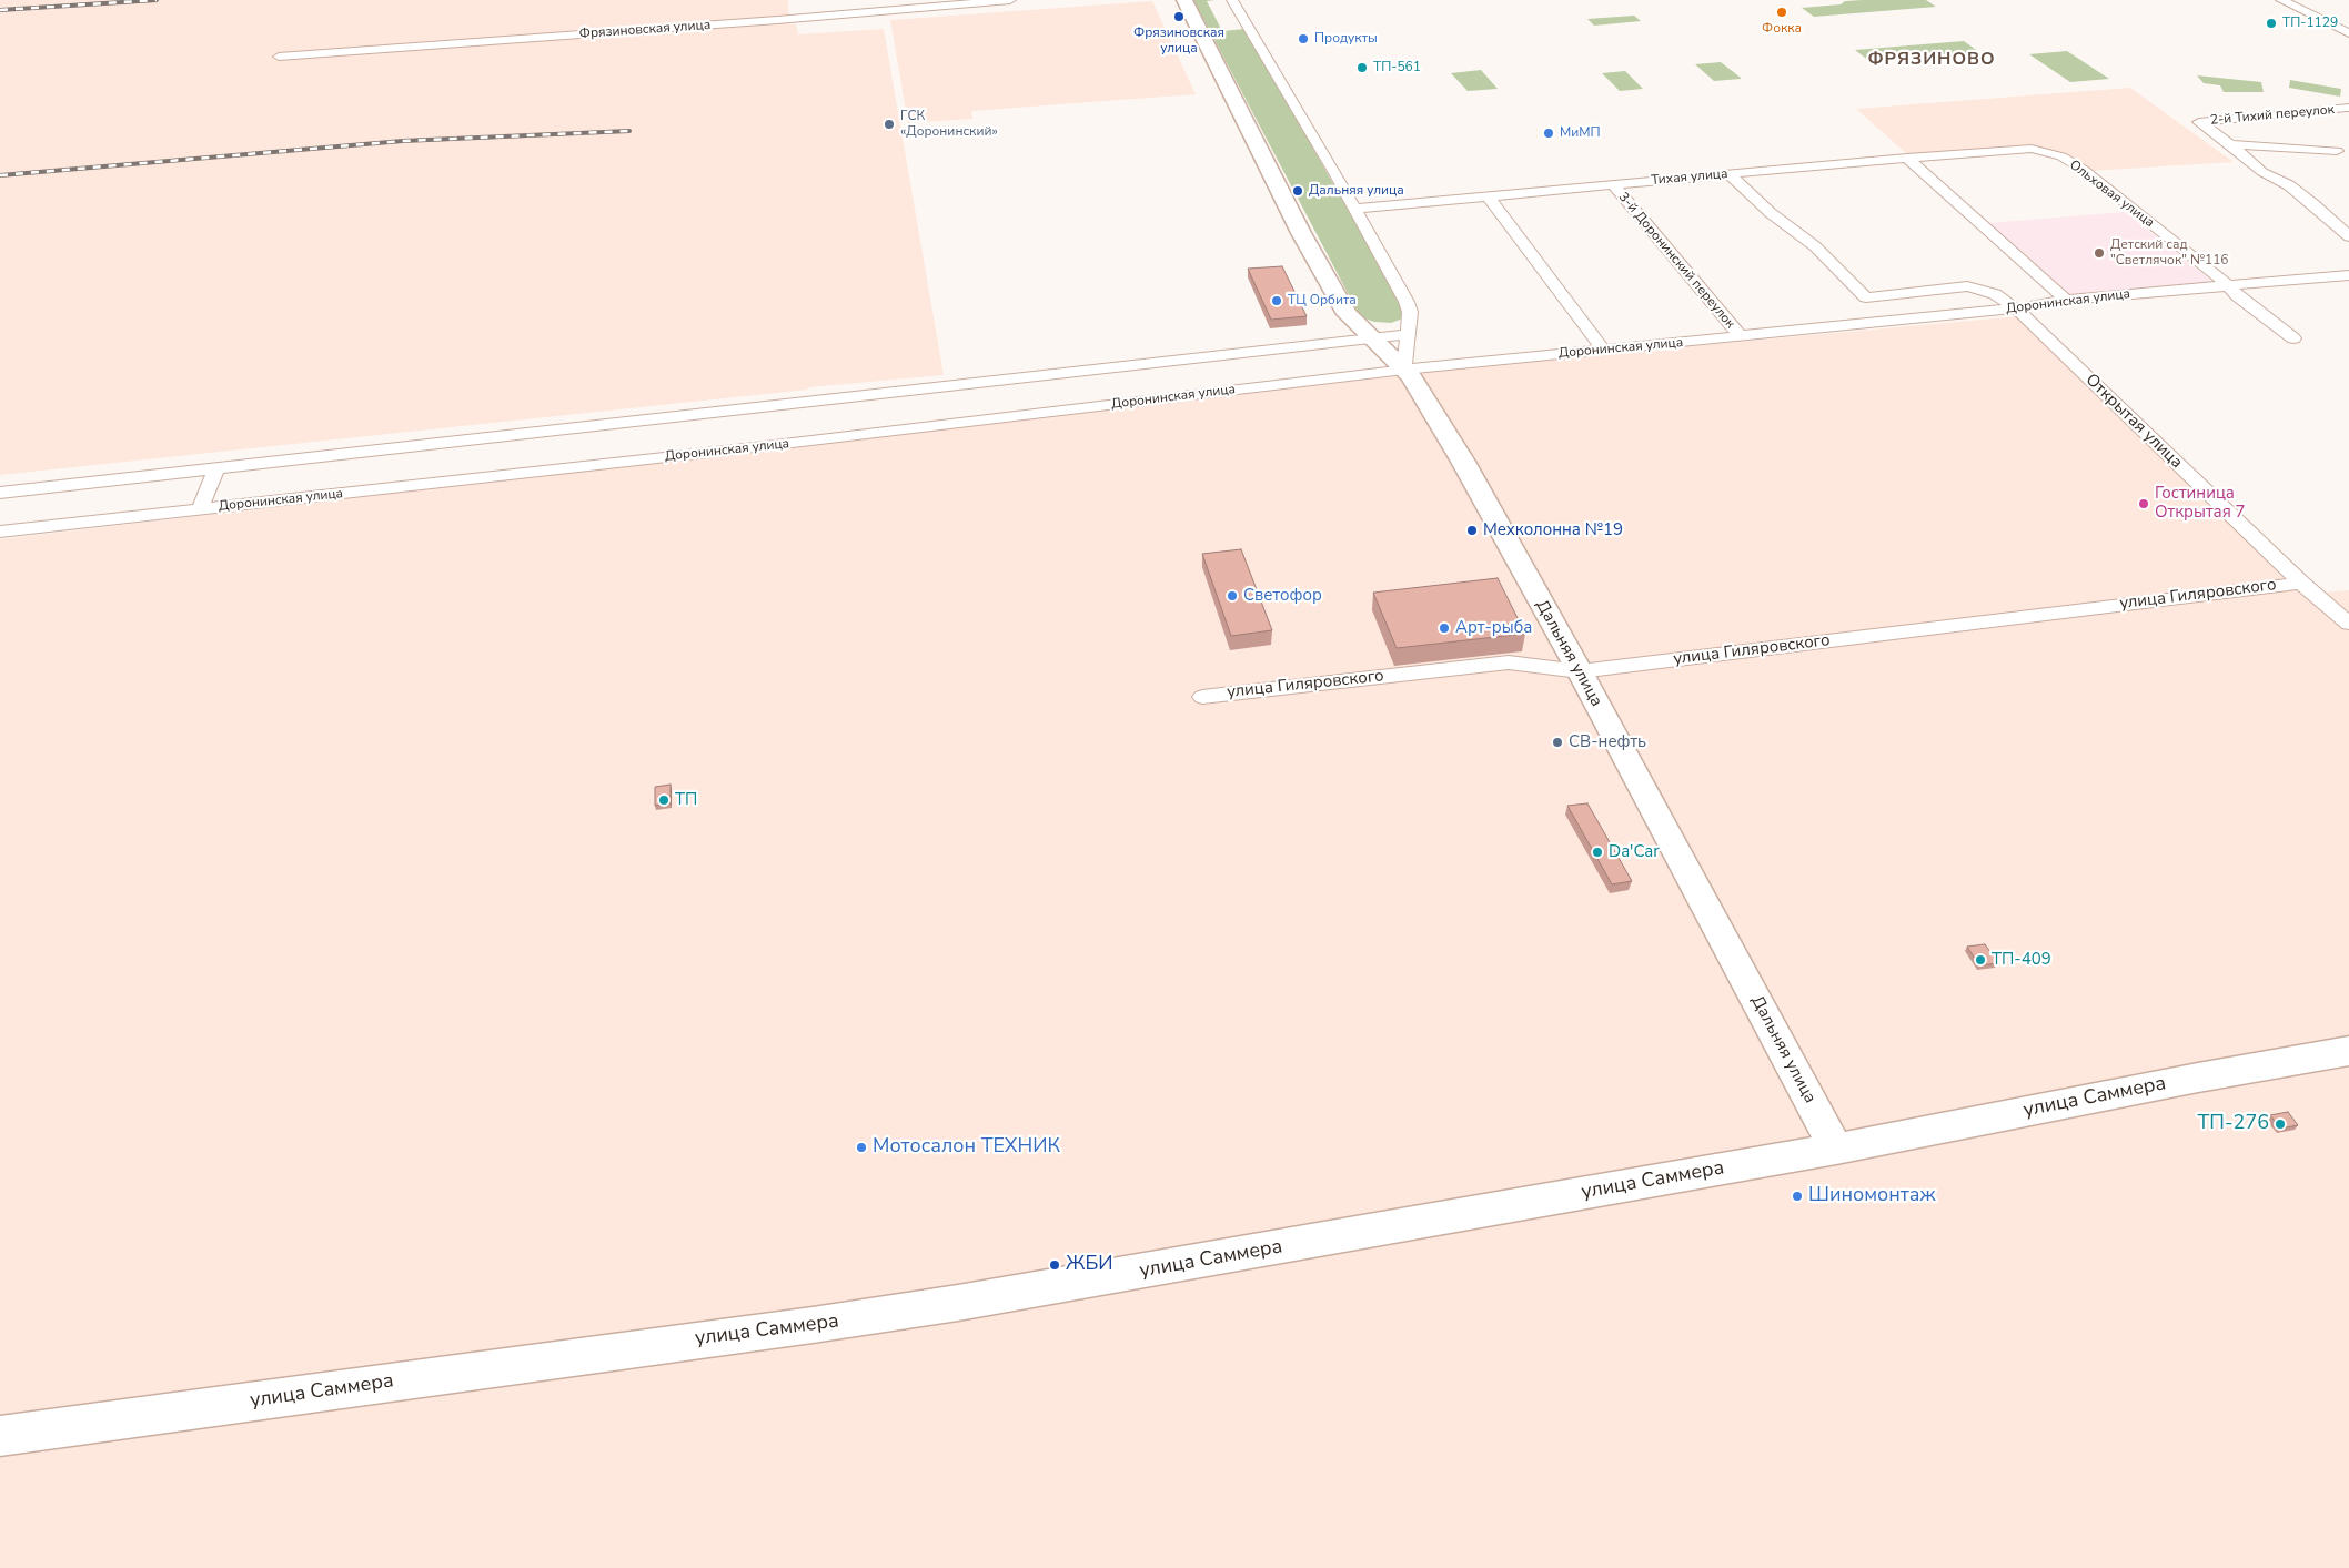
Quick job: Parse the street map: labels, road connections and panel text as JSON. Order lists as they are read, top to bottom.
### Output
{
  "streets": {
    "street": [
      "Фрязиновская улица",
      "2-й Тихий переулок",
      "Тихая улица",
      "Ольховая улица",
      "3-й Доронинский переулок",
      "Доронинская улица",
      "Открытая улица",
      "улица Гиляровского",
      "Дальняя улица",
      "улица Саммера"
    ]
  },
  "crossings": [
    ["Тихая улица", "Ольховая улица"],
    ["Тихая улица", "3-й Доронинский переулок"],
    ["Тихая улица", "Открытая улица"],
    ["Ольховая улица", "Доронинская улица"],
    ["3-й Доронинский переулок", "Доронинская улица"],
    ["Доронинская улица", "Открытая улица"],
    ["Доронинская улица", "Дальняя улица"],
    ["Открытая улица", "улица Гиляровского"],
    ["улица Гиляровского", "Дальняя улица"],
    ["Дальняя улица", "улица Саммера"]
  ],
  "districts": ["ФРЯЗИНОВО"],
  "places": [
    "Фокка",
    "Фрязиновская улица",
    "ТП-1129",
    "Продукты",
    "ТП-561",
    "ГСК «Доронинский»",
    "МиМП",
    "Дальняя улица",
    "Детский сад \"Светлячок\" №116",
    "ТЦ Орбита",
    "Гостиница Открытая 7",
    "Мехколонна №19",
    "Светофор",
    "Арт-рыба",
    "СВ-нефть",
    "ТП",
    "Da'Car",
    "ТП-409",
    "ТП-276",
    "Мотосалон ТЕХНИК",
    "Шиномонтаж",
    "ЖБИ"
  ]
}
